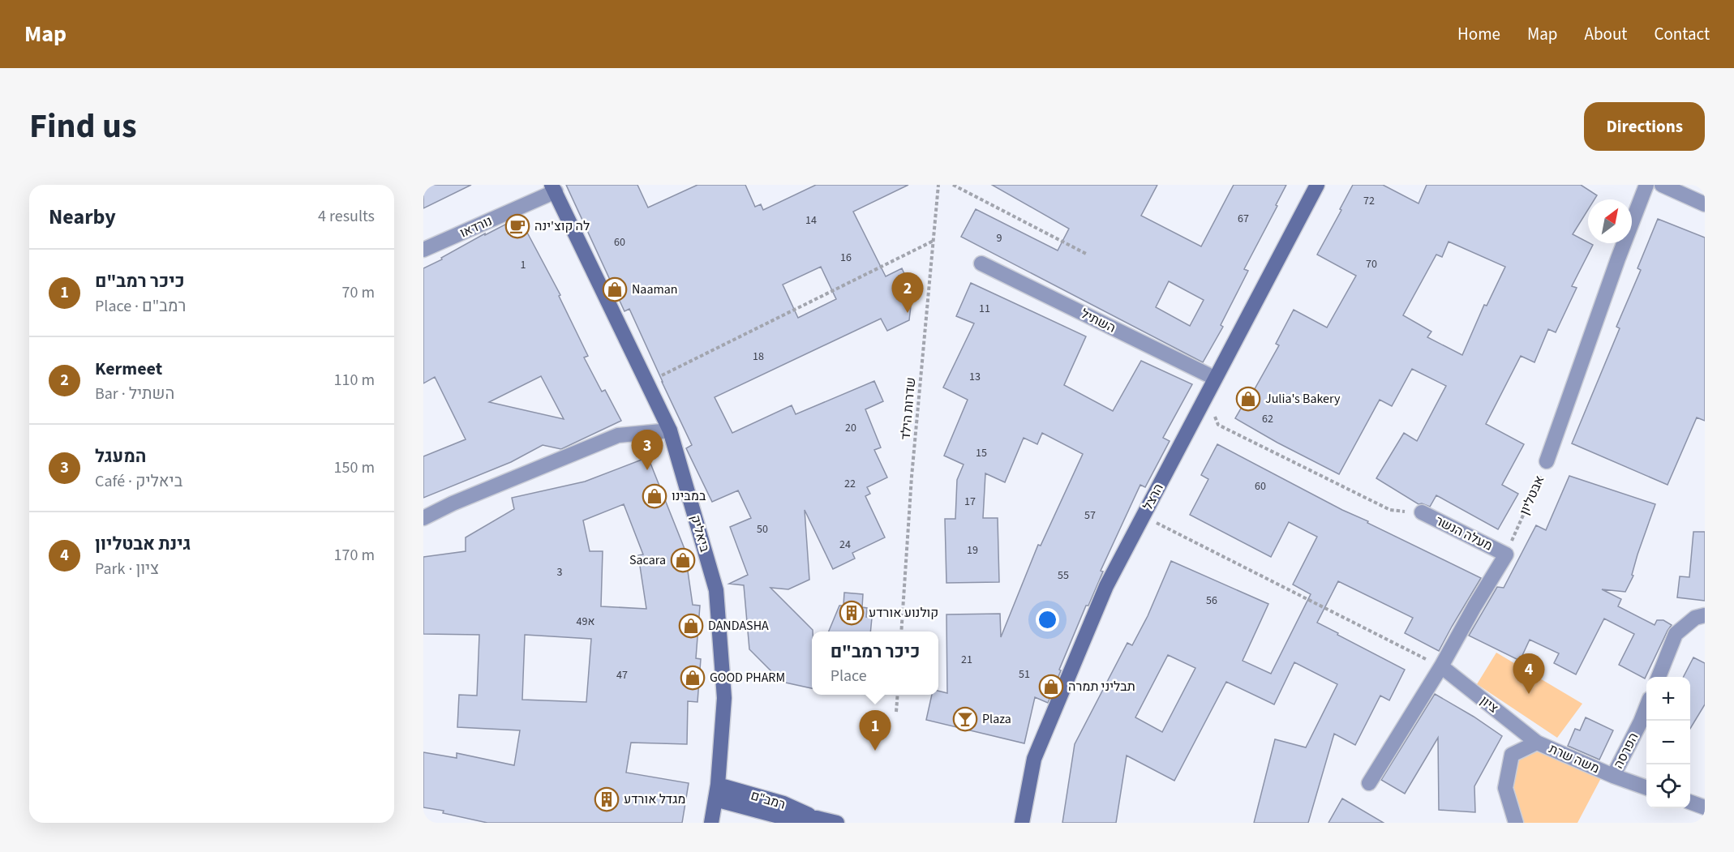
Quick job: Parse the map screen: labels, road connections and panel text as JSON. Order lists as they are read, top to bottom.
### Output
{
  "streets": {
    "street": [
      "נורדאו",
      "השתיל",
      "אבטליון",
      "הרצל",
      "ביאליק",
      "מעלה הנשר",
      "ציון",
      "הפרסה",
      "משה שרת",
      "רמב\"ם"
    ],
    "path": ["שדרות הילד"]
  },
  "crossings": [
    ["נורדאו", "ביאליק"],
    ["השתיל", "הרצל"],
    ["אבטליון", "מעלה הנשר"],
    ["ביאליק", "רמב\"ם"],
    ["ציון", "משה שרת"],
    ["הפרסה", "משה שרת"]
  ],
  "places": {
    "cafe": ["לה קוצ'ינה"],
    "shop": [
      "Naaman",
      "Julia's Bakery",
      "במבינו",
      "Sacara",
      "DANDASHA",
      "GOOD PHARM",
      "תבליני תמרה"
    ],
    "building": ["קולנוע אורדע", "מגדל אורדע"],
    "bar": ["Plaza"]
  },
  "house_numbers": [
    "72",
    "67",
    "14",
    "9",
    "60",
    "16",
    "70",
    "1",
    "11",
    "18",
    "13",
    "62",
    "20",
    "15",
    "22",
    "60",
    "17",
    "57",
    "50",
    "24",
    "19",
    "3",
    "55",
    "56",
    "49א",
    "21",
    "51",
    "47"
  ],
  "north": "top right",
  "page": {
    "header": "Map",
    "nav": [
      "Home",
      "Map",
      "About",
      "Contact"
    ],
    "title": "Find us",
    "buttons": "Directions",
    "heading": ["Nearby", "4 results"],
    "list": [
      {
        "mark": "1",
        "name": "כיכר רמב\"ם",
        "note": "Place · רמב\"ם",
        "value": "70 m"
      },
      {
        "mark": "2",
        "name": "Kermeet",
        "note": "Bar · השתיל",
        "value": "110 m"
      },
      {
        "mark": "3",
        "name": "המעגל",
        "note": "Café · ביאליק",
        "value": "150 m"
      },
      {
        "mark": "4",
        "name": "גינת אבטליון",
        "note": "Park · ציון",
        "value": "170 m"
      }
    ],
    "pins": [
      "2",
      "3",
      "4",
      "1"
    ],
    "popup": ["כיכר רמב\"ם", "Place"],
    "map_buttons": ["+", "−"]
  }
}
